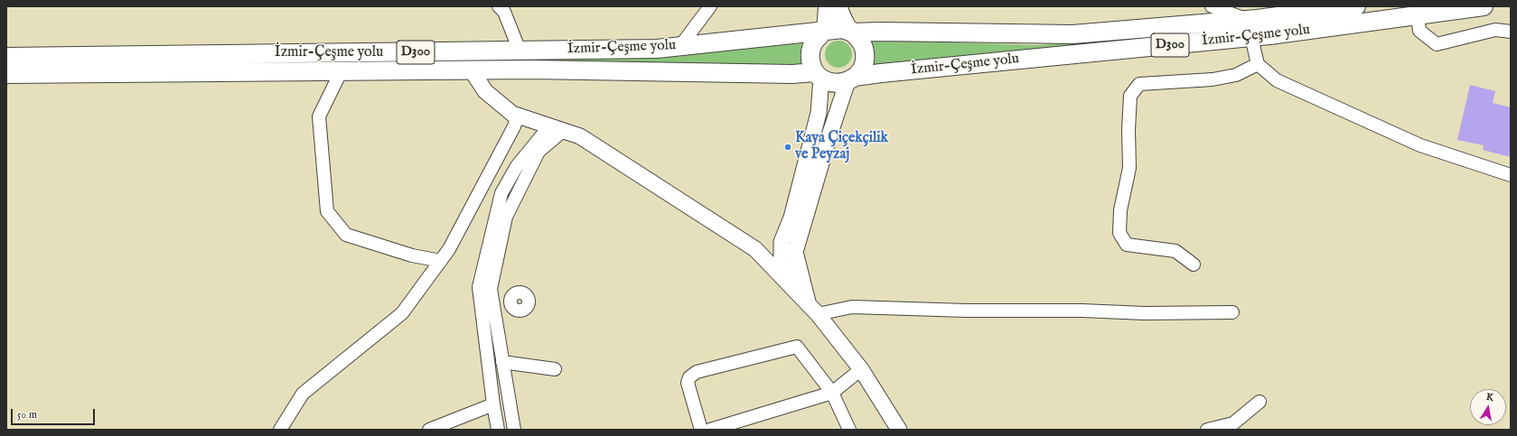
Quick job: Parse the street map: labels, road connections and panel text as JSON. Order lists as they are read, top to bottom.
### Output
{
  "streets": {
    "highway": ["İzmir-Çeşme yolu", "D300"]
  },
  "crossings": [
    ["İzmir-Çeşme yolu", "D300"]
  ],
  "places": ["Kaya Çiçekçilik ve Peyzaj"],
  "scale_bar": "50 m",
  "north": "top"
}
